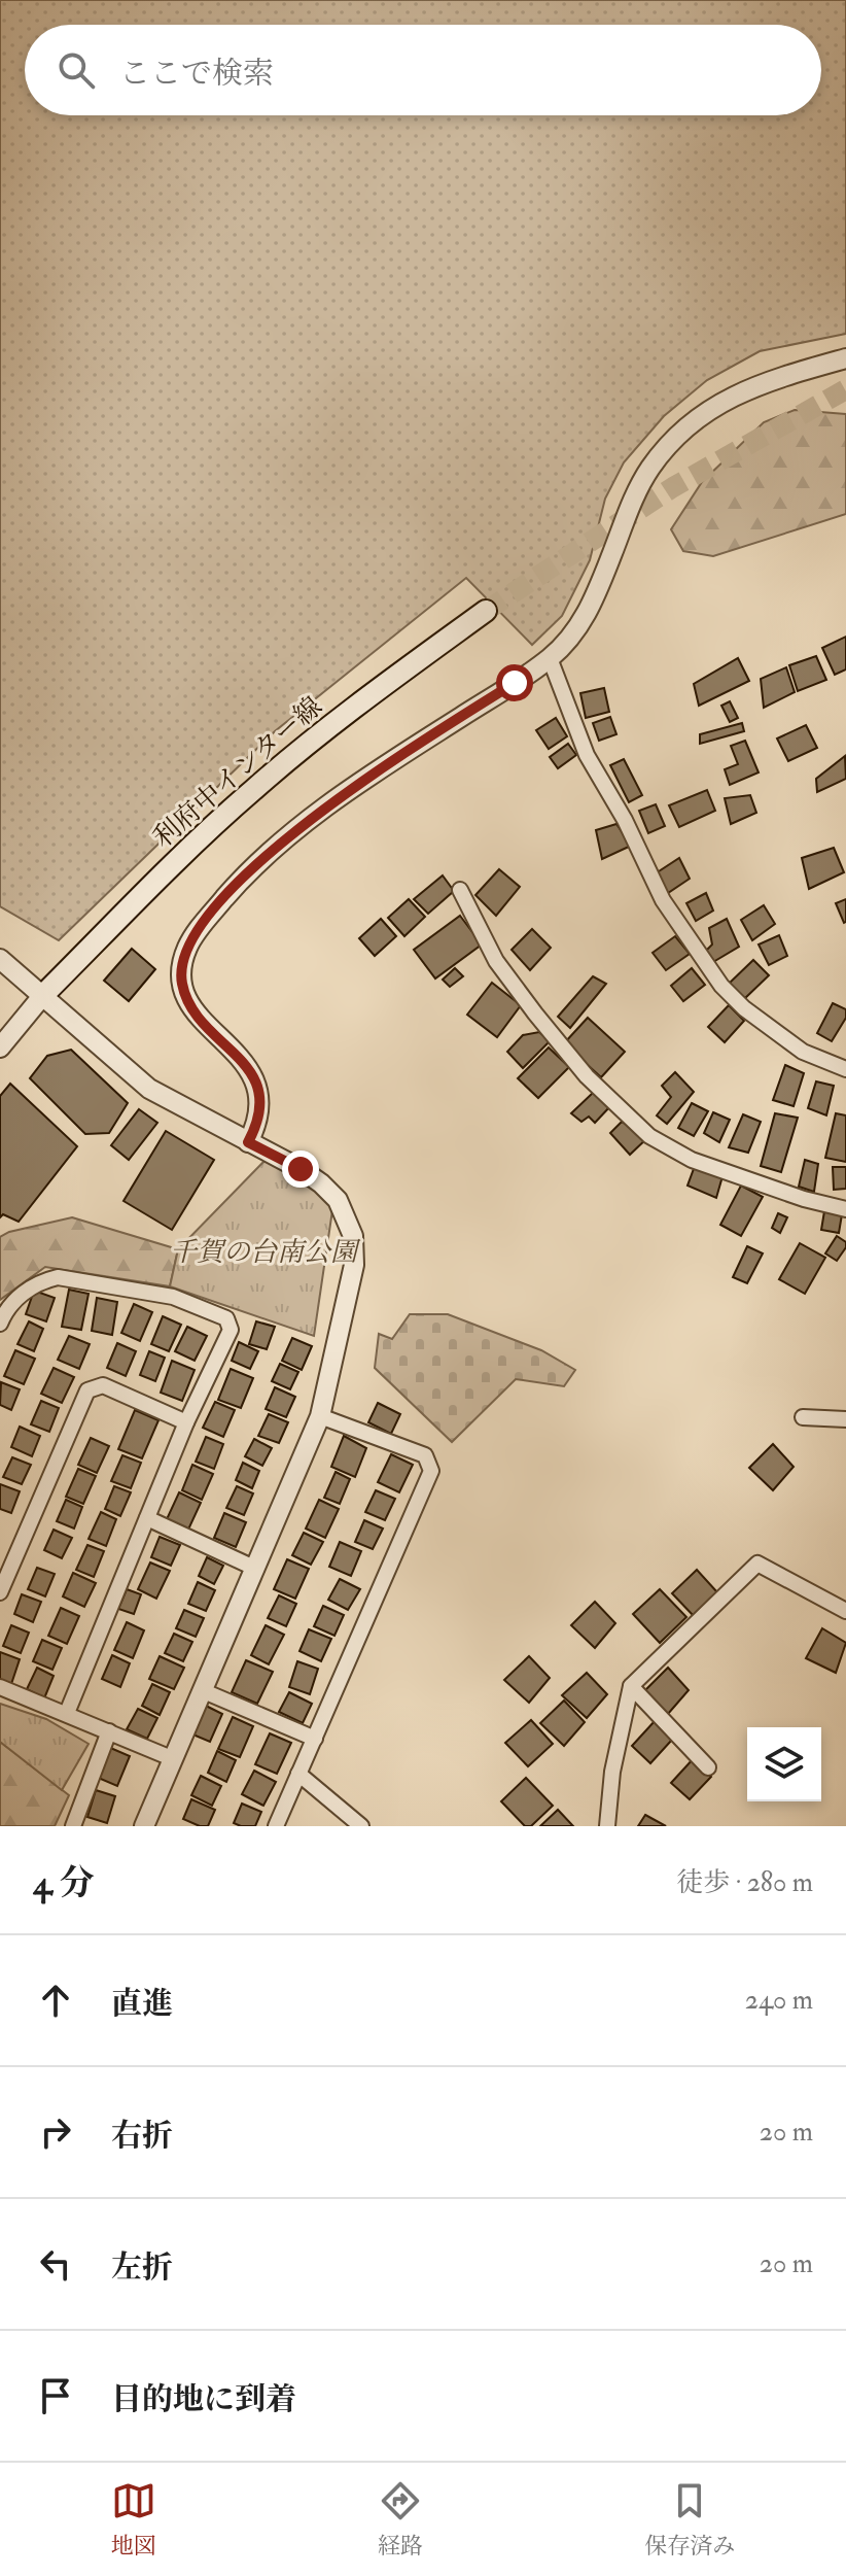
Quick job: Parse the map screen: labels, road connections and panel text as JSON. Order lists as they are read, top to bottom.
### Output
{
  "streets": {
    "main road": ["利府中インター線"]
  },
  "parks": ["千賀の台南公園"],
  "page": {
    "search": "ここで検索",
    "heading": ["4 分", "徒歩 · 280 m"],
    "list": [
      ["直進", "240 m"],
      ["右折", "20 m"],
      ["左折", "20 m"],
      "目的地に到着"
    ],
    "nav": ["地図", "経路", "保存済み"]
  }
}
